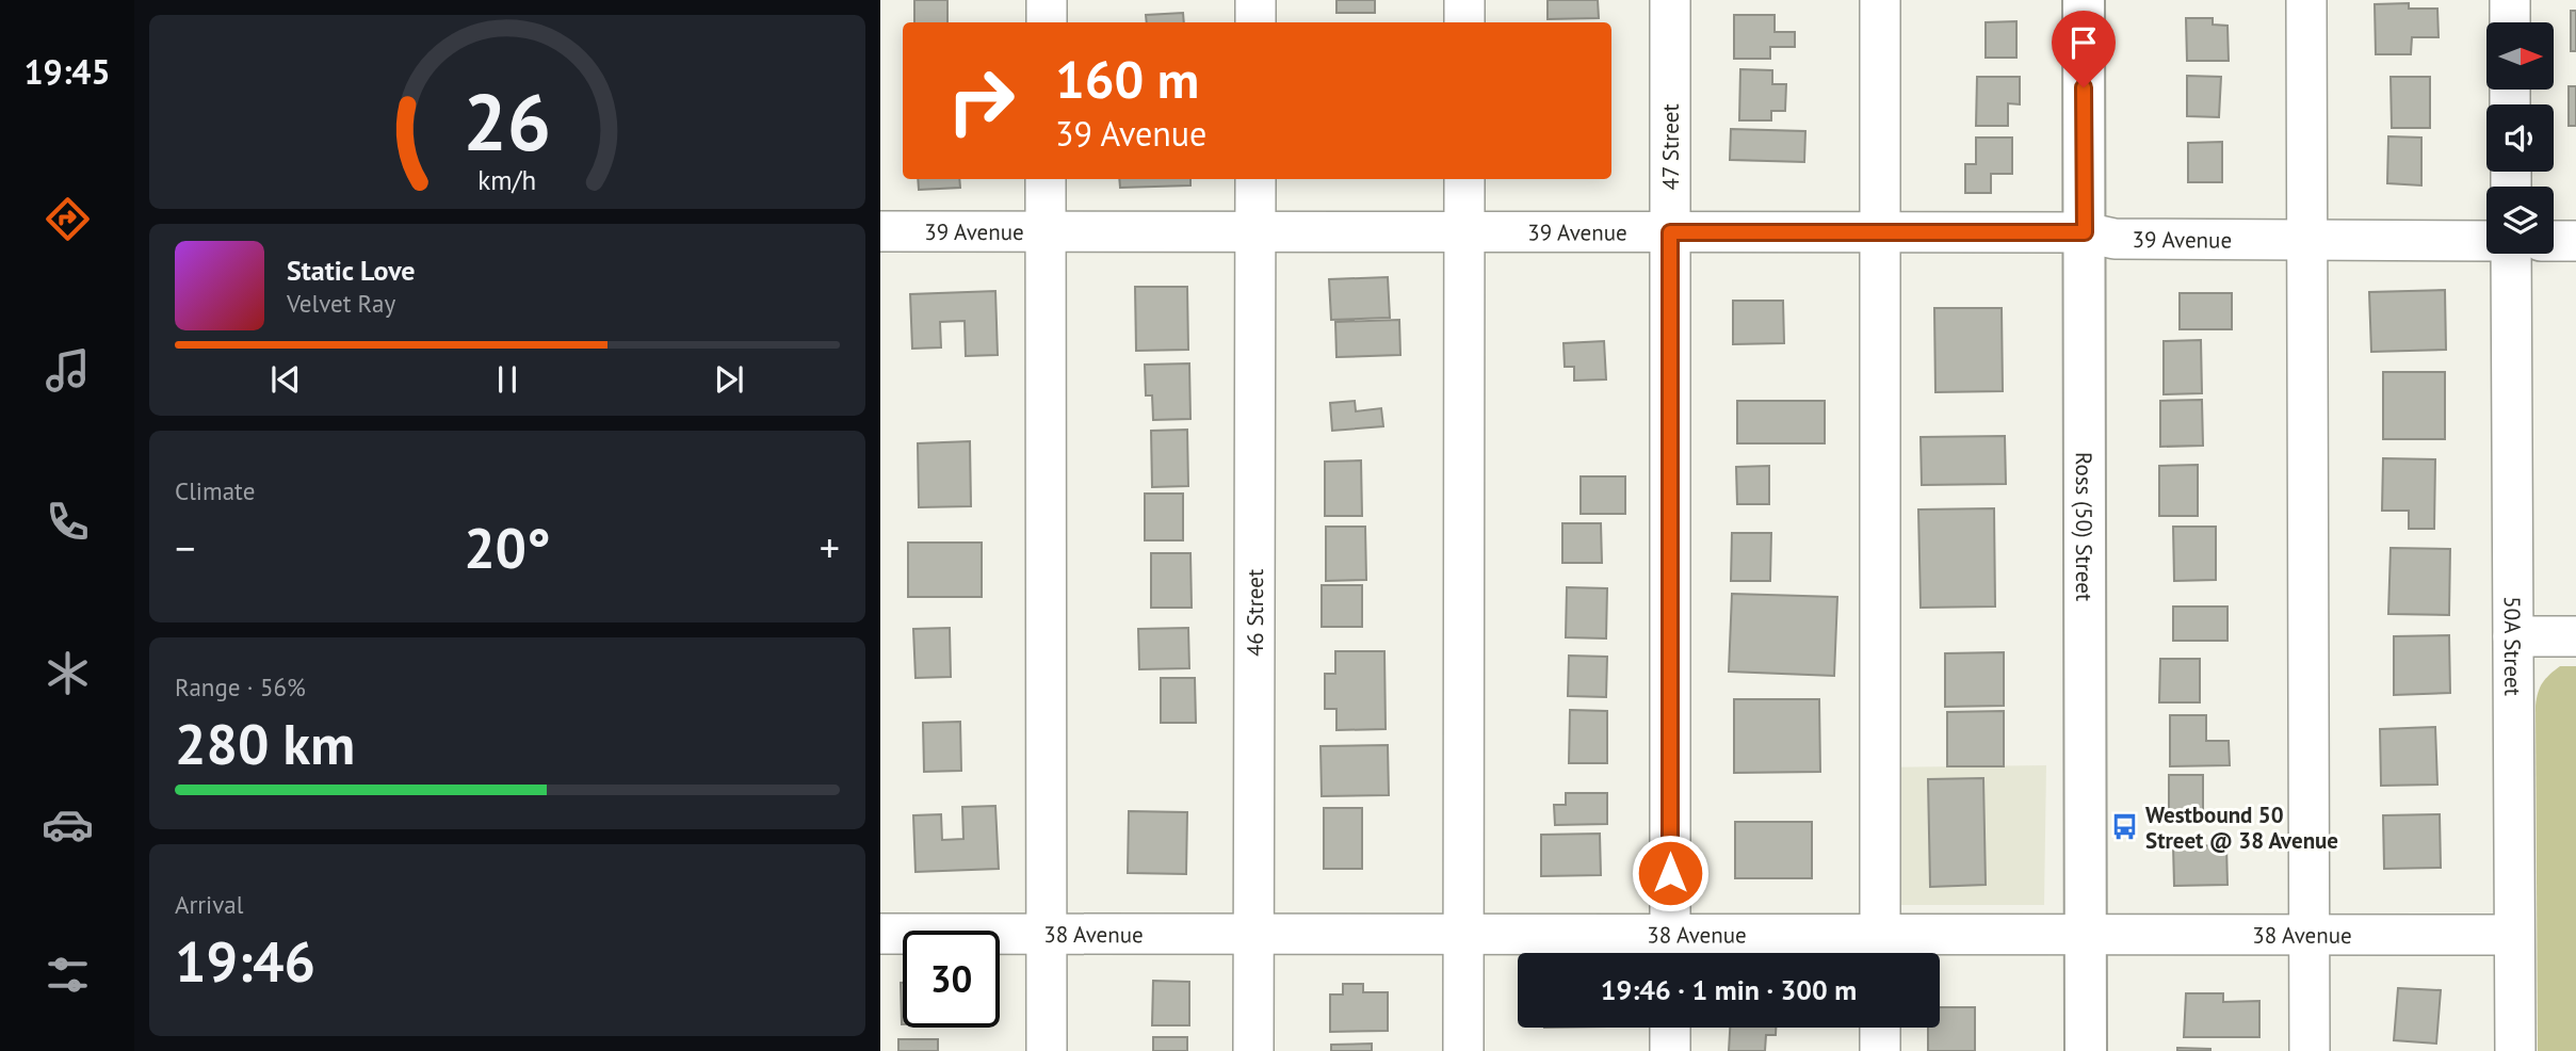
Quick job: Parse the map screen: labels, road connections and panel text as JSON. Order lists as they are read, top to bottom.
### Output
{
  "streets": {
    "main road": ["Ross (50) Street"],
    "street": [
      "47 Street",
      "39 Avenue",
      "46 Street",
      "50A Street",
      "38 Avenue"
    ]
  },
  "crossings": [
    ["47 Street", "39 Avenue"],
    ["47 Street", "38 Avenue"],
    ["39 Avenue", "Ross (50) Street"],
    ["39 Avenue", "46 Street"],
    ["Ross (50) Street", "38 Avenue"],
    ["46 Street", "38 Avenue"],
    ["50A Street", "38 Avenue"]
  ],
  "places": {
    "bus stop": ["Westbound 50 Street @ 38 Avenue"]
  },
  "north": "right",
  "page": {
    "tabs": "19:45",
    "turn": ["160 m", "39 Avenue"],
    "song": ["Static Love", "Velvet Ray"],
    "tile": [
      "Climate",
      ["Range · 56%", "280 km"],
      ["Arrival", "19:46"]
    ],
    "heat": ["−", "20°", "+"],
    "limit": "30",
    "trip": "19:46 · 1 min · 300 m",
    "gauge": ["26", "km/h"]
  }
}
